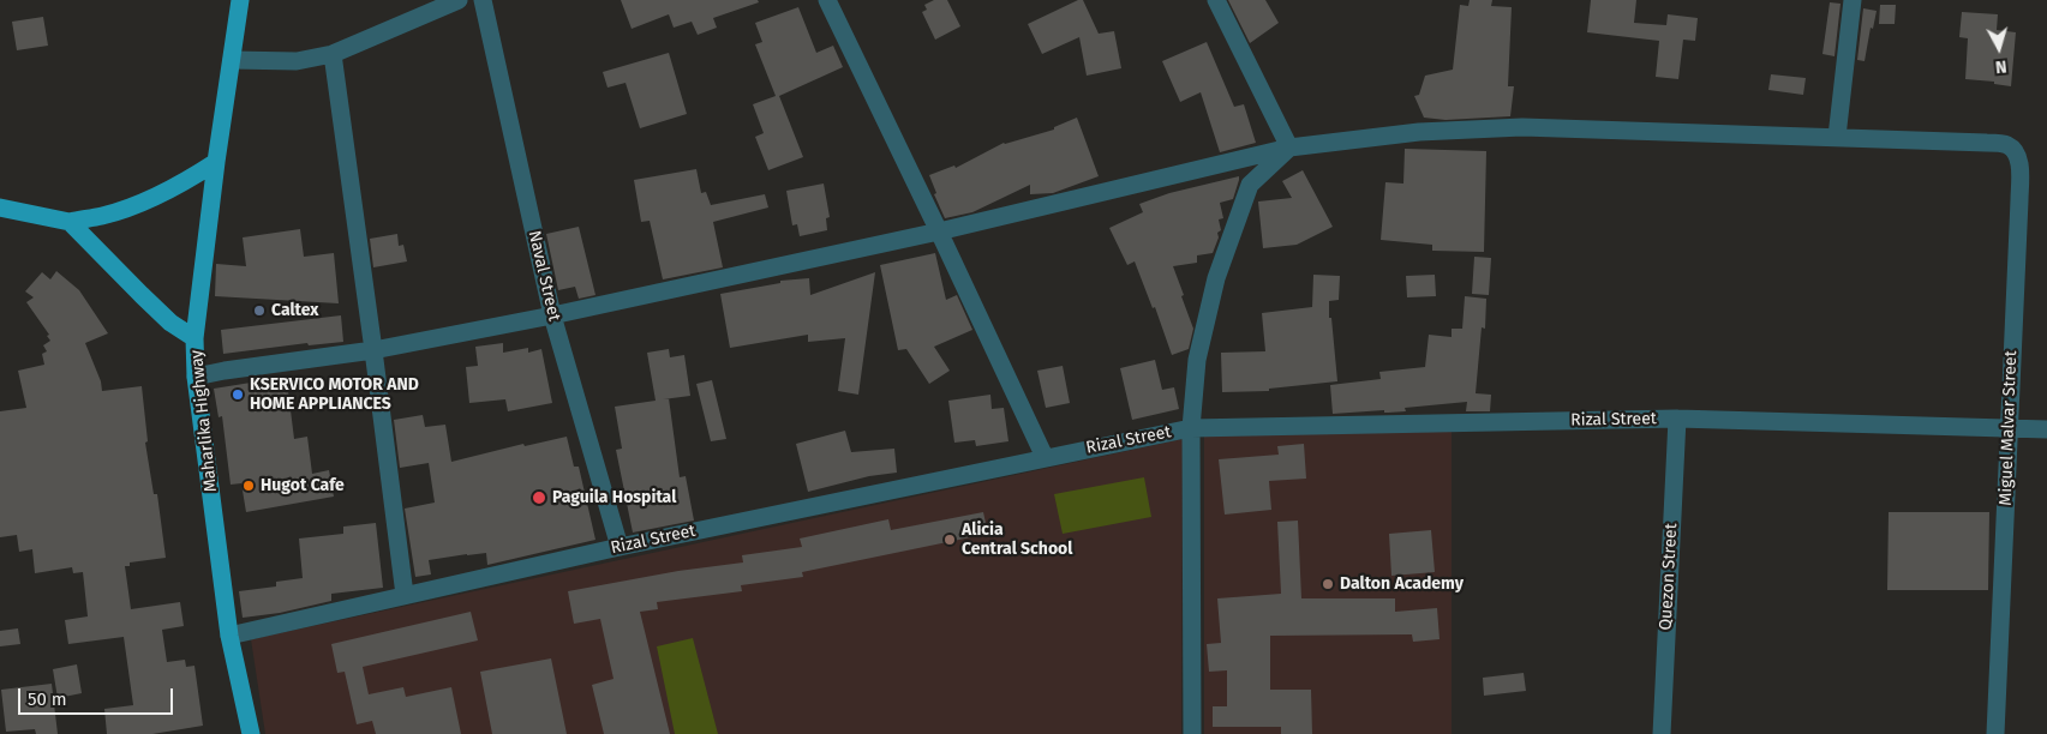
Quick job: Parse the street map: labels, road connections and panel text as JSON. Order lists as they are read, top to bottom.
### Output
{
  "streets": {
    "main road": ["Maharlika Highway"],
    "street": [
      "Naval Street",
      "Rizal Street",
      "Miguel Malvar Street",
      "Quezon Street"
    ]
  },
  "crossings": [
    ["Naval Street", "Rizal Street"],
    ["Rizal Street", "Maharlika Highway"],
    ["Rizal Street", "Miguel Malvar Street"],
    ["Rizal Street", "Quezon Street"]
  ],
  "places": [
    "Caltex",
    "KSERVICO MOTOR AND HOME APPLIANCES",
    "Hugot Cafe",
    "Paguila Hospital",
    "Alicia Central School",
    "Dalton Academy"
  ],
  "scale_bar": "50 m",
  "north": "bottom"
}
